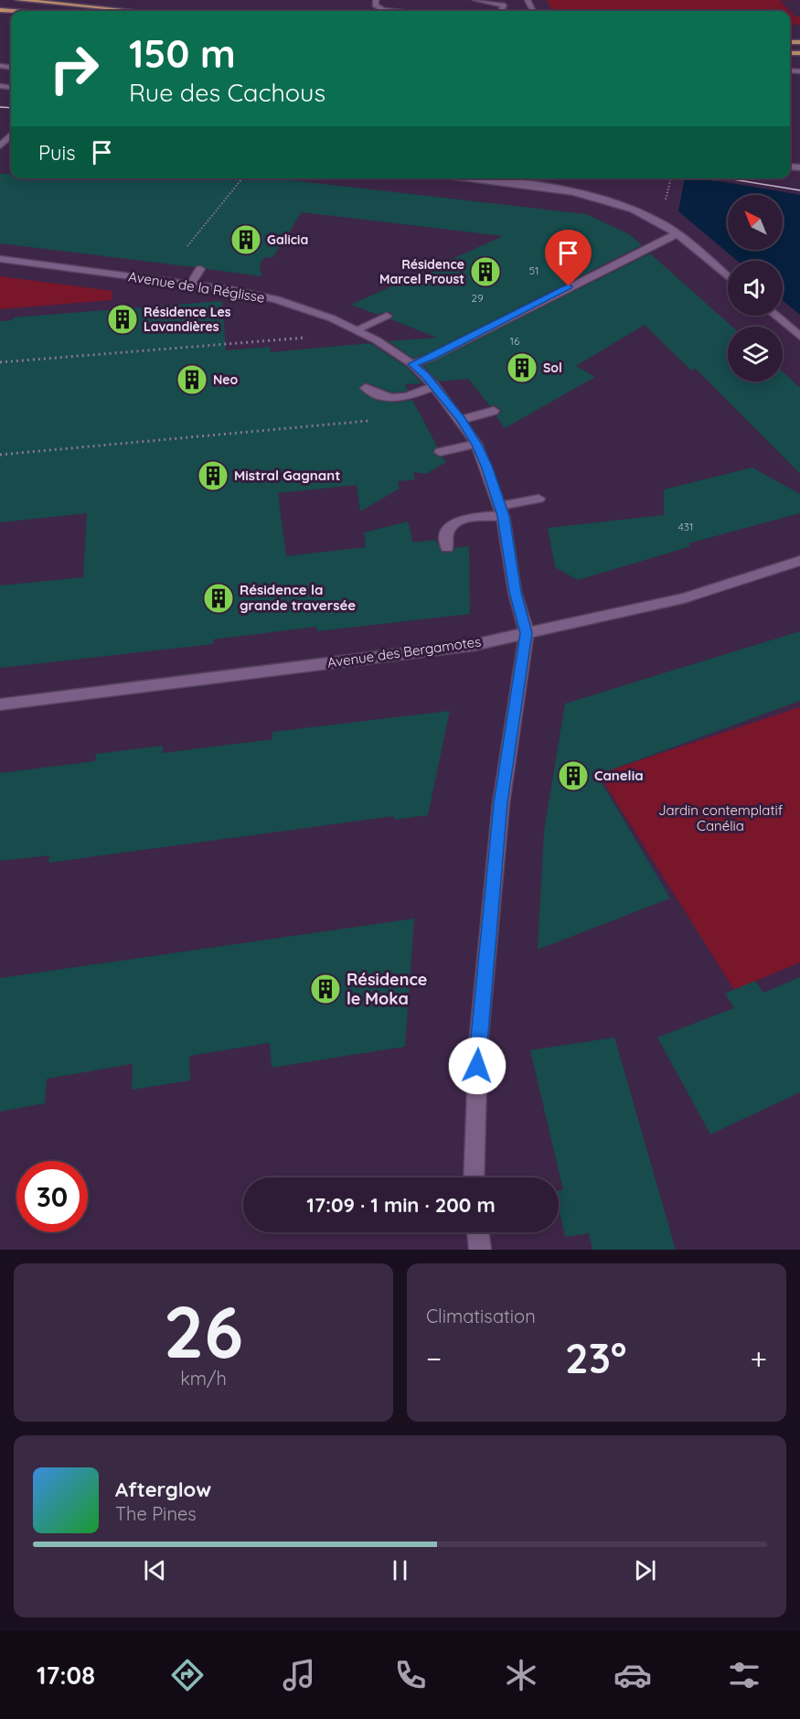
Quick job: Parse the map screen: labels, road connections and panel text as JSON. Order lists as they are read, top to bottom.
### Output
{
  "streets": {
    "street": ["Avenue de la Réglisse", "Avenue des Bergamotes"]
  },
  "crossings": [
    ["Avenue de la Réglisse", "Avenue des Bergamotes"]
  ],
  "parks": ["Jardin contemplatif Canélia"],
  "places": {
    "building": [
      "Galicia",
      "Résidence Marcel Proust",
      "Résidence Les Lavandières",
      "Sol",
      "Neo",
      "Mistral Gagnant",
      "Résidence la grande traversée",
      "Canelia",
      "Résidence le Moka"
    ]
  },
  "house_numbers": [
    "51",
    "29",
    "16",
    "431"
  ],
  "north": "top left",
  "page": {
    "turn": ["150 m", "Rue des Cachous"],
    "then": "Puis",
    "limit": "30",
    "trip": "17:09 · 1 min · 200 m",
    "tile": [
      ["26", "km/h"],
      "Climatisation"
    ],
    "heat": ["−", "23°", "+"],
    "song": ["Afterglow", "The Pines"],
    "tabs": "17:08"
  }
}
